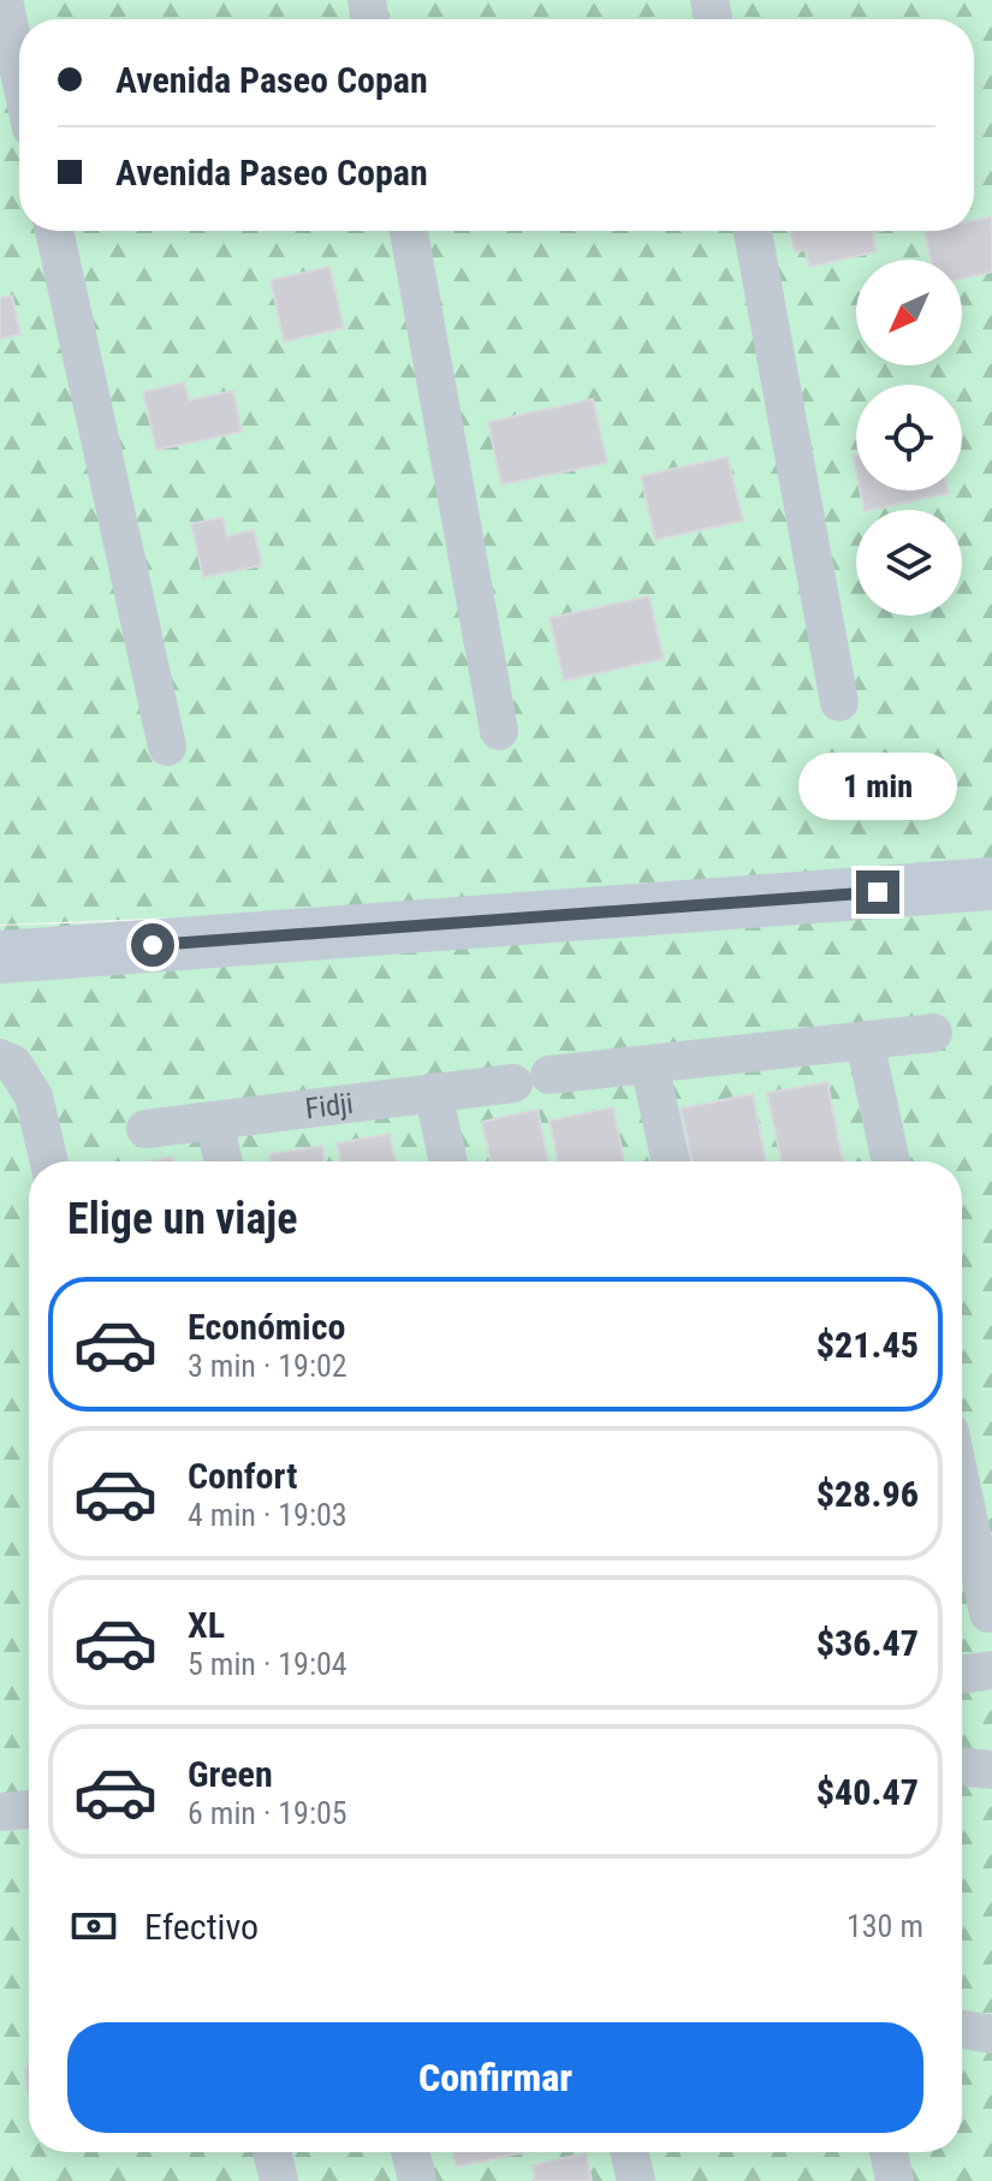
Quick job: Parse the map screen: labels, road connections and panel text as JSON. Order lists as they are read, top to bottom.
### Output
{
  "streets": {
    "street": ["Fidji"]
  },
  "north": "bottom left",
  "page": {
    "banner": ["Avenida Paseo Copan", "Avenida Paseo Copan"],
    "bubble": "1 min",
    "heading": "Elige un viaje",
    "list": [
      {
        "name": "Económico",
        "note": "3 min · 19:02",
        "value": "$21.45"
      },
      {
        "name": "Confort",
        "note": "4 min · 19:03",
        "value": "$28.96"
      },
      {
        "name": "XL",
        "note": "5 min · 19:04",
        "value": "$36.47"
      },
      {
        "name": "Green",
        "note": "6 min · 19:05",
        "value": "$40.47"
      }
    ],
    "pay": ["Efectivo", "130 m"],
    "buttons": "Confirmar"
  }
}
